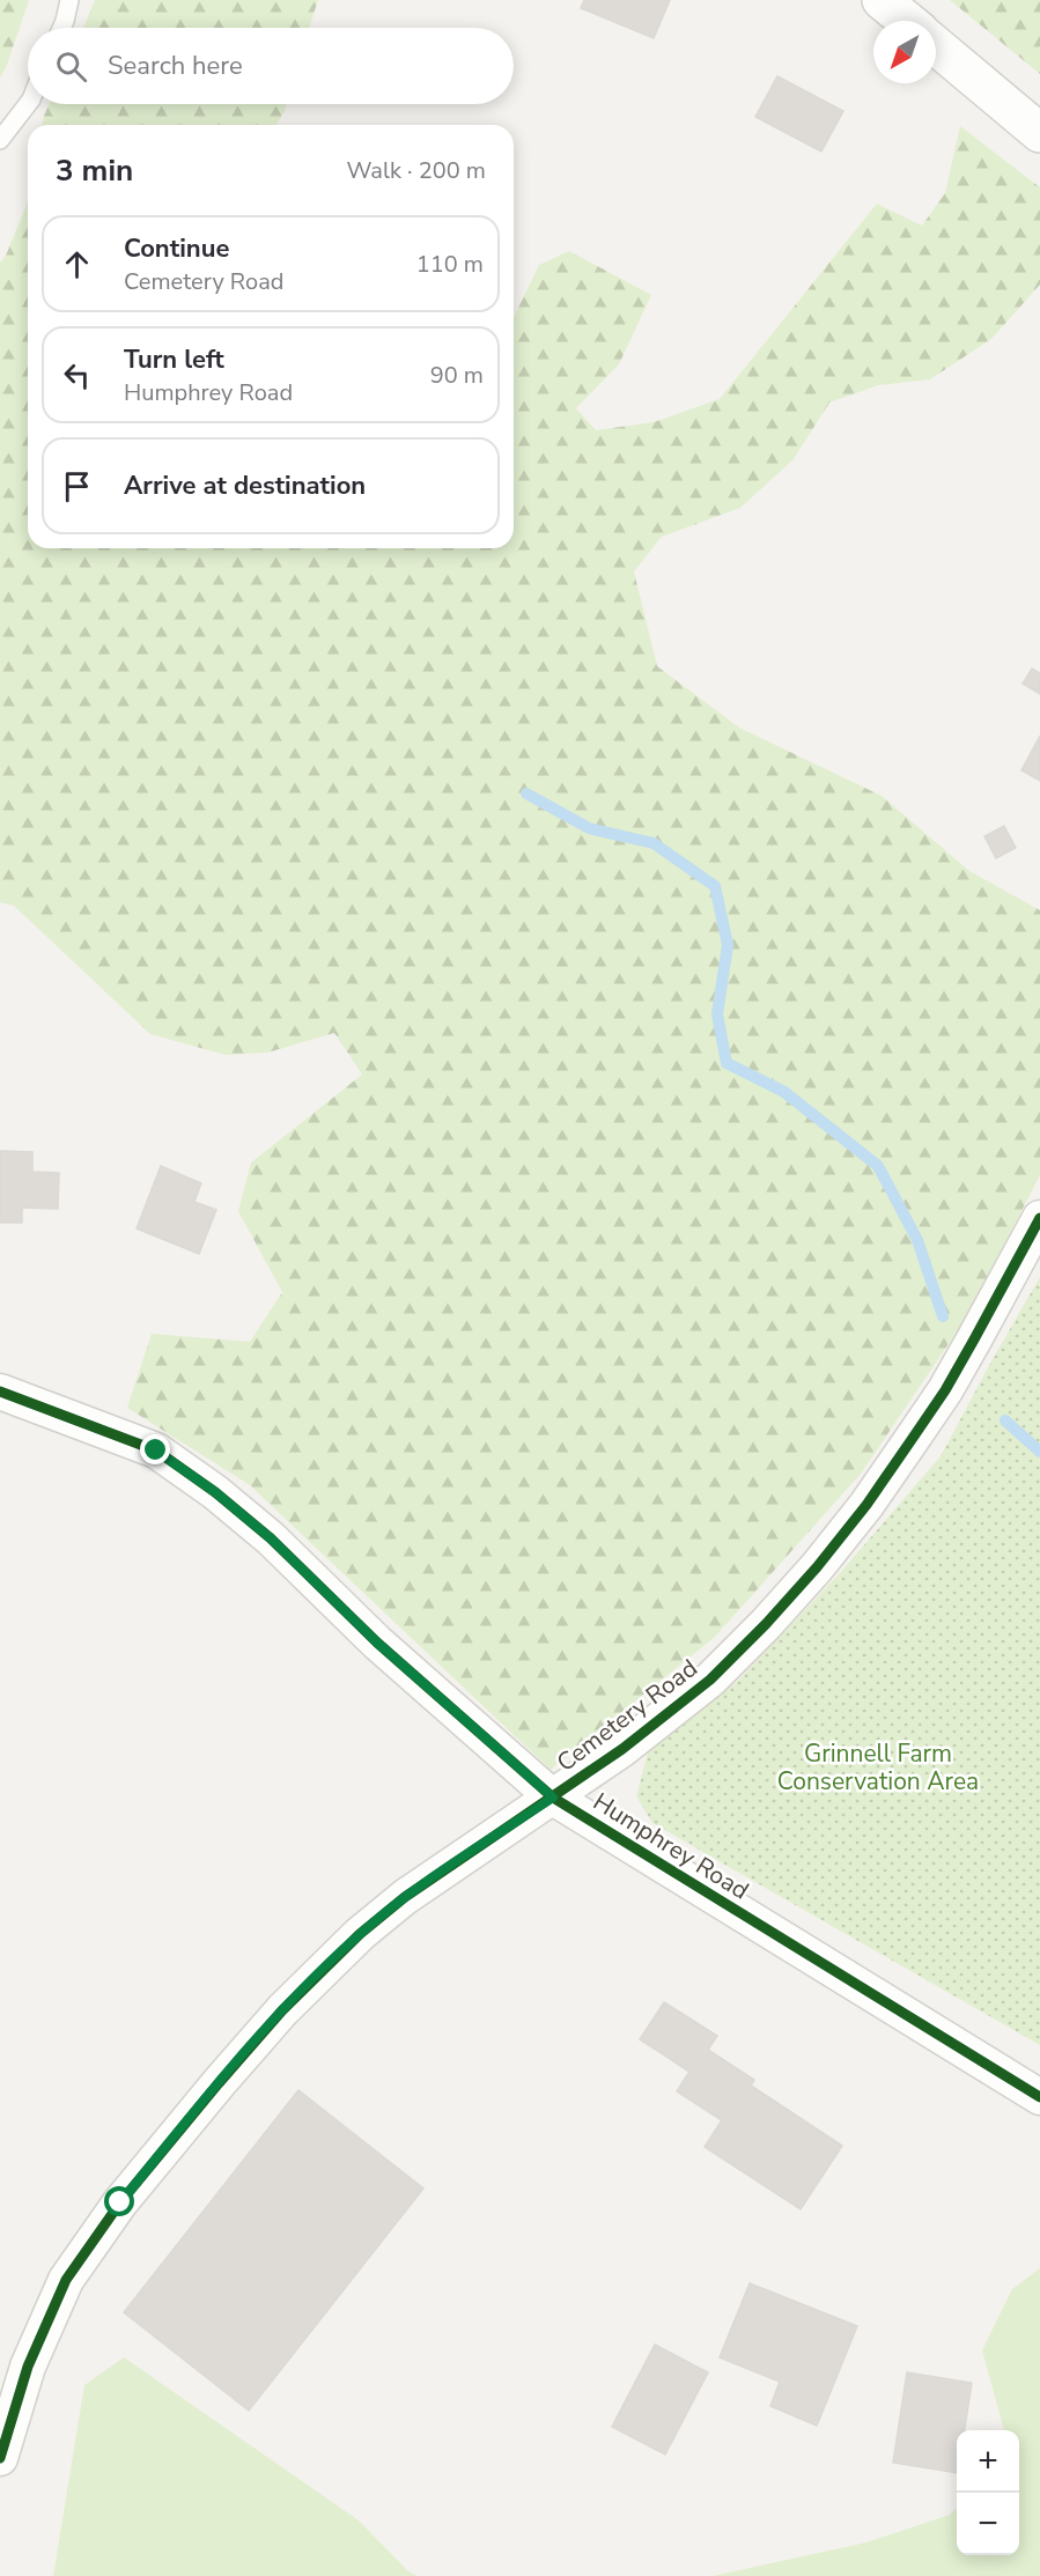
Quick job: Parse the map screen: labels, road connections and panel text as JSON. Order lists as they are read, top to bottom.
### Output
{
  "streets": {
    "street": ["Cemetery Road", "Humphrey Road"]
  },
  "crossings": [
    ["Cemetery Road", "Humphrey Road"]
  ],
  "parks": ["Grinnell Farm Conservation Area"],
  "north": "bottom left",
  "page": {
    "search": "Search here",
    "heading": ["3 min", "Walk · 200 m"],
    "list": [
      ["Continue", "Cemetery Road", "110 m"],
      ["Turn left", "Humphrey Road", "90 m"],
      "Arrive at destination"
    ],
    "map_buttons": ["+", "−"]
  }
}
